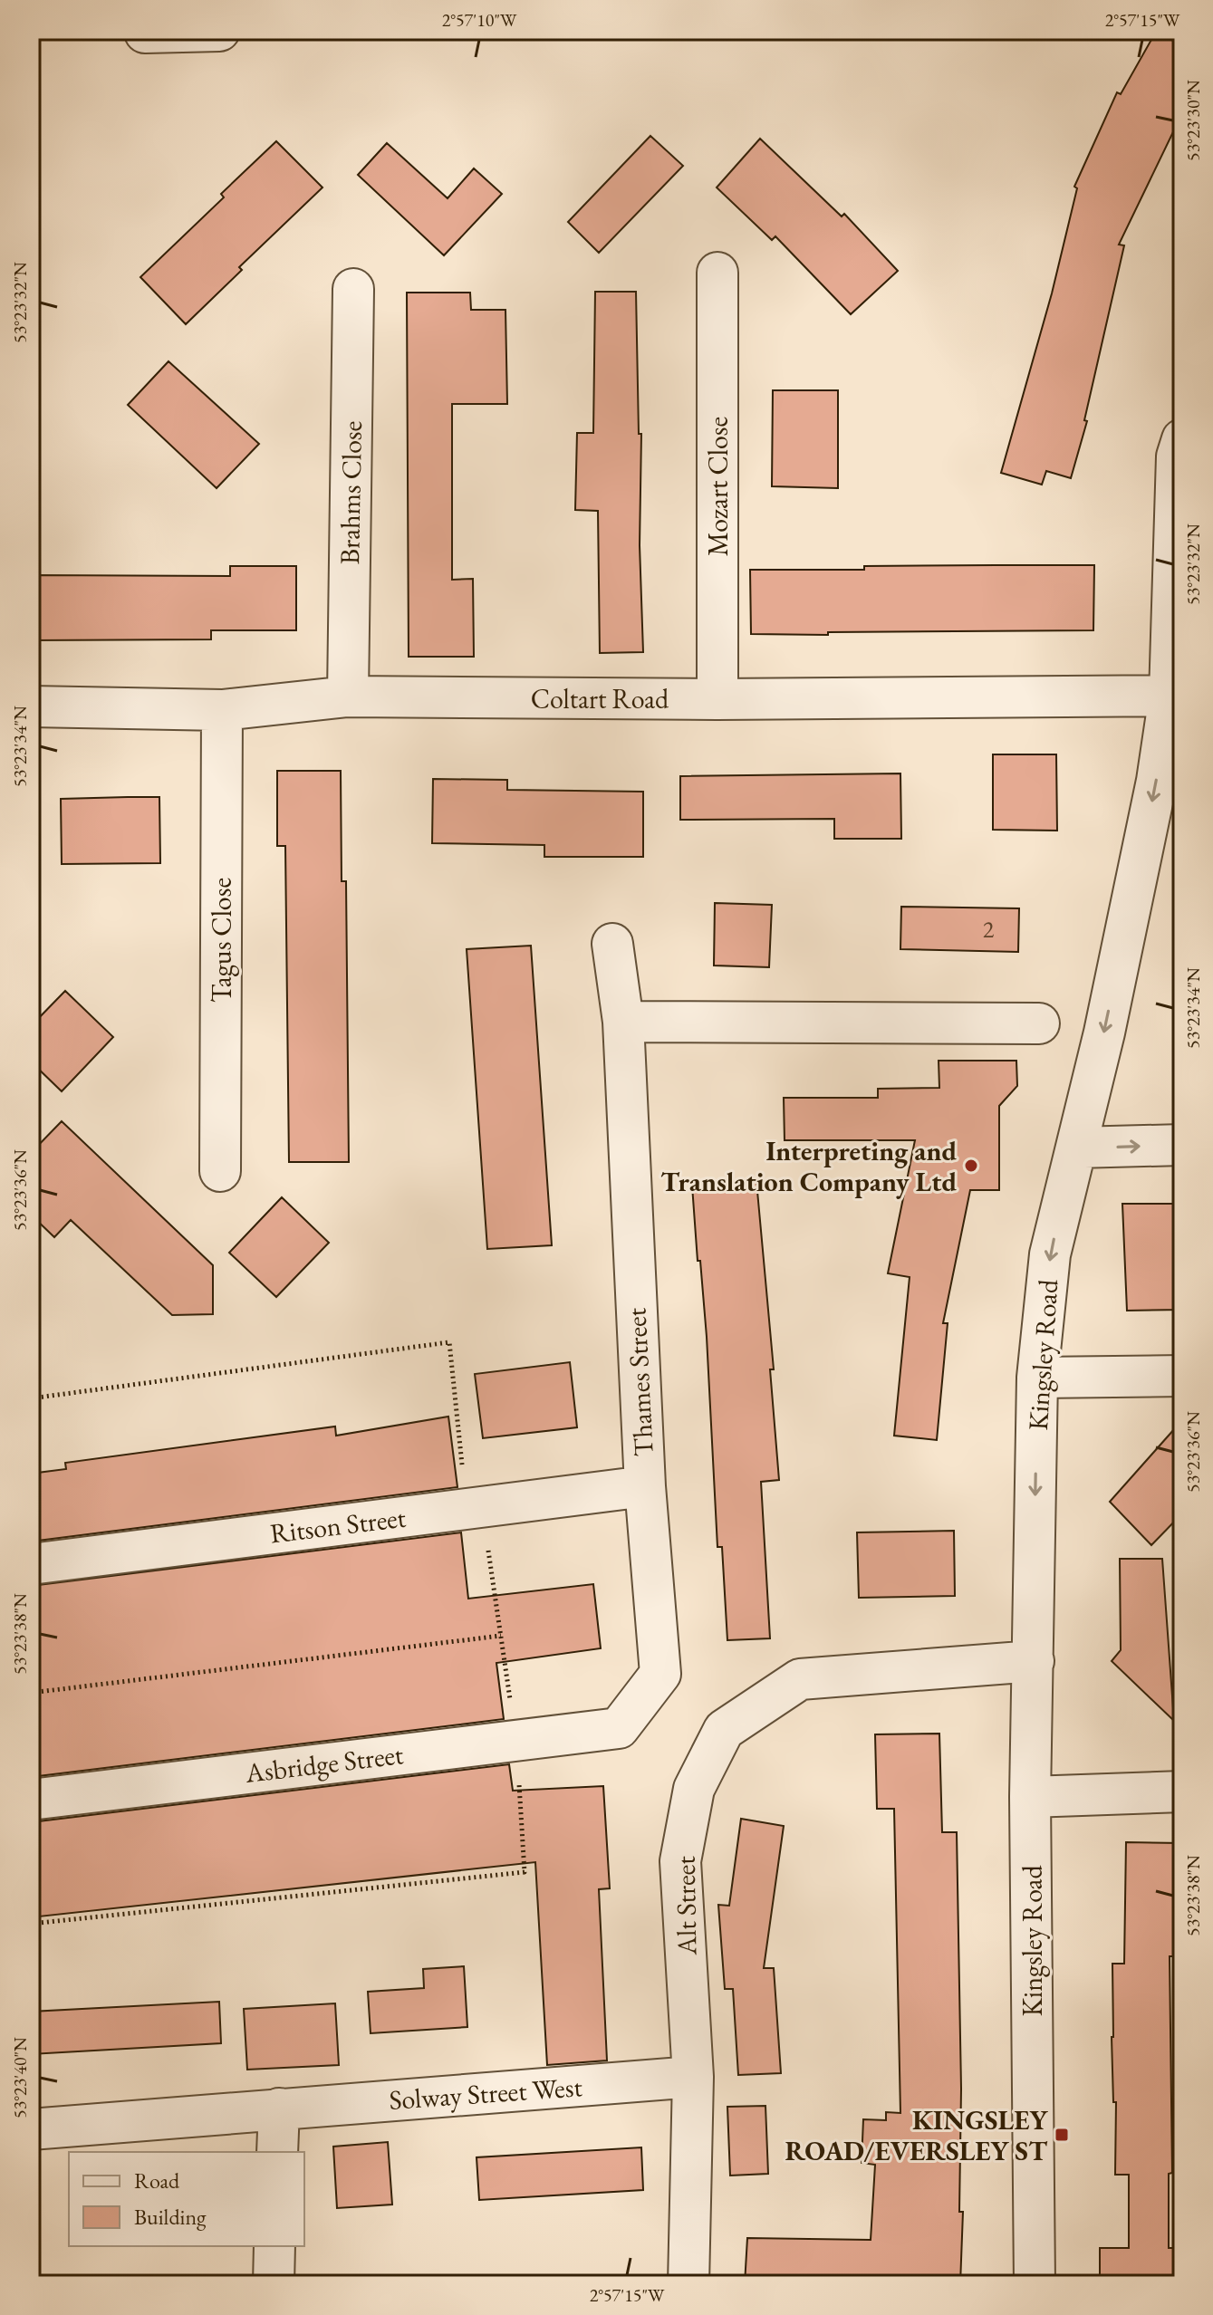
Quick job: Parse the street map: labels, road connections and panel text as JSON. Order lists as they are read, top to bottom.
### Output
{
  "streets": {
    "street": [
      "Mozart Close",
      "Brahms Close",
      "Coltart Road",
      "Tagus Close",
      "Kingsley Road",
      "Thames Street",
      "Ritson Street",
      "Asbridge Street",
      "Alt Street",
      "Solway Street West"
    ]
  },
  "crossings": [
    ["Mozart Close", "Coltart Road"],
    ["Brahms Close", "Coltart Road"],
    ["Coltart Road", "Tagus Close"],
    ["Coltart Road", "Kingsley Road"],
    ["Kingsley Road", "Alt Street"],
    ["Thames Street", "Ritson Street"],
    ["Thames Street", "Asbridge Street"],
    ["Alt Street", "Solway Street West"]
  ],
  "one_way": ["Kingsley Road"],
  "places": {
    "other": ["Interpreting and Translation Company Ltd"],
    "transit": ["KINGSLEY ROAD/EVERSLEY ST"]
  },
  "house_numbers": ["2"],
  "legend": ["Road", "Building"],
  "coordinates": [
    "2°57'10\"W",
    "2°57'15\"W",
    "53°23'30\"N",
    "53°23'32\"N",
    "53°23'34\"N",
    "53°23'36\"N",
    "53°23'38\"N",
    "53°23'40\"N"
  ]
}
